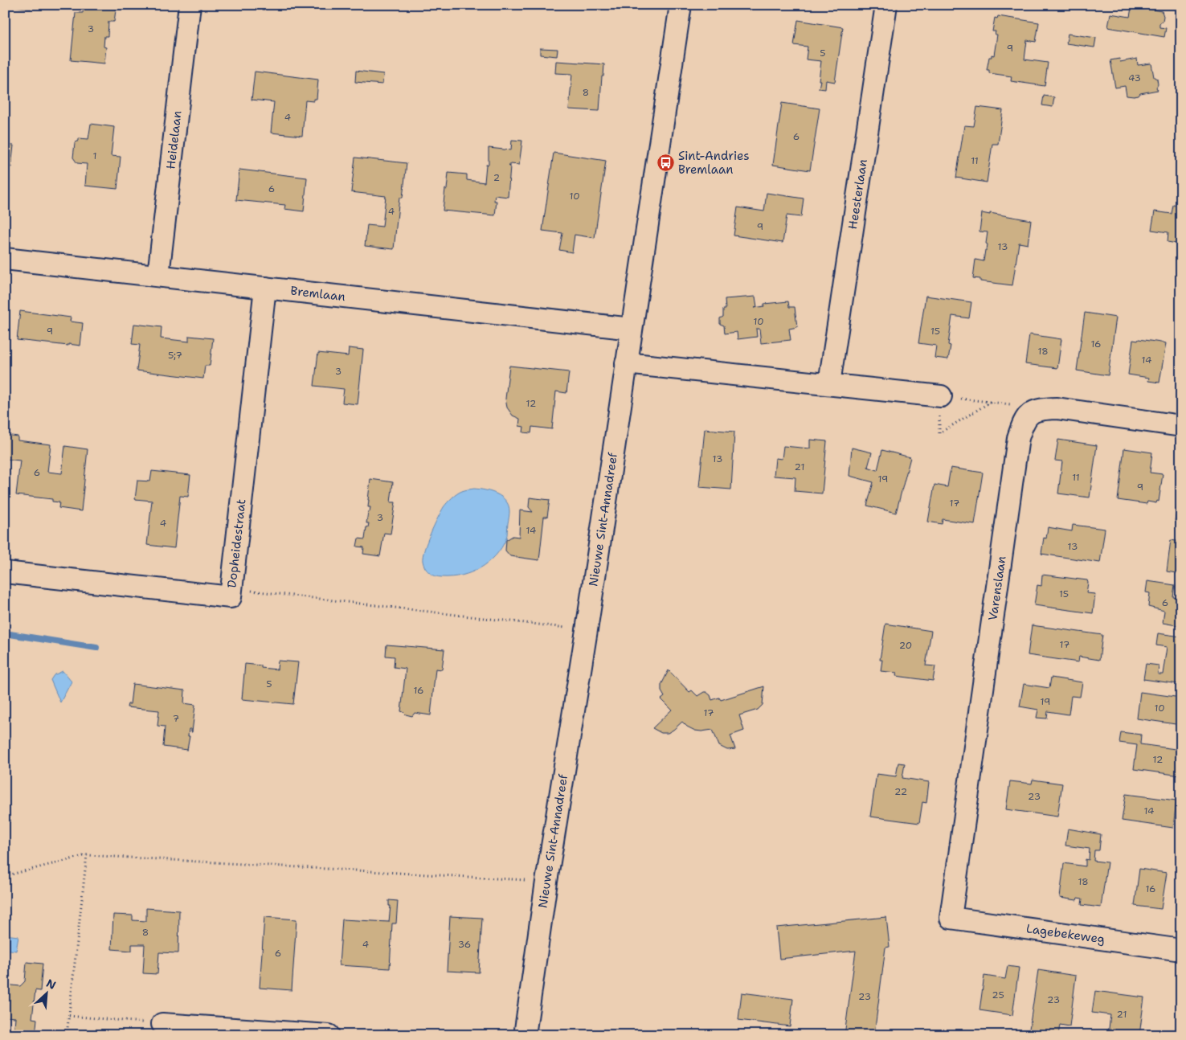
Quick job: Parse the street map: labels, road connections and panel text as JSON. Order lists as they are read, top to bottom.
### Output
{
  "streets": {
    "street": [
      "Heidelaan",
      "Heesterlaan",
      "Bremlaan",
      "Nieuwe Sint-Annadreef",
      "Dopheidestraat",
      "Varenslaan",
      "Lagebekeweg"
    ]
  },
  "crossings": [
    ["Heidelaan", "Bremlaan"],
    ["Bremlaan", "Nieuwe Sint-Annadreef"],
    ["Bremlaan", "Dopheidestraat"],
    ["Varenslaan", "Lagebekeweg"]
  ],
  "places": {
    "bus stop": ["Sint-Andries Bremlaan"]
  },
  "house_numbers": [
    "3",
    "9",
    "5",
    "43",
    "8",
    "4",
    "6",
    "1",
    "11",
    "2",
    "6",
    "10",
    "4",
    "9",
    "13",
    "10",
    "9",
    "15",
    "16",
    "18",
    "5;7",
    "14",
    "3",
    "12",
    "13",
    "21",
    "6",
    "11",
    "19",
    "9",
    "17",
    "3",
    "4",
    "14",
    "13",
    "15",
    "6",
    "17",
    "20",
    "5",
    "16",
    "19",
    "10",
    "17",
    "7",
    "12",
    "22",
    "23",
    "14",
    "18",
    "16",
    "8",
    "4",
    "36",
    "6",
    "25",
    "23",
    "23",
    "21"
  ],
  "north": "top right"
}
